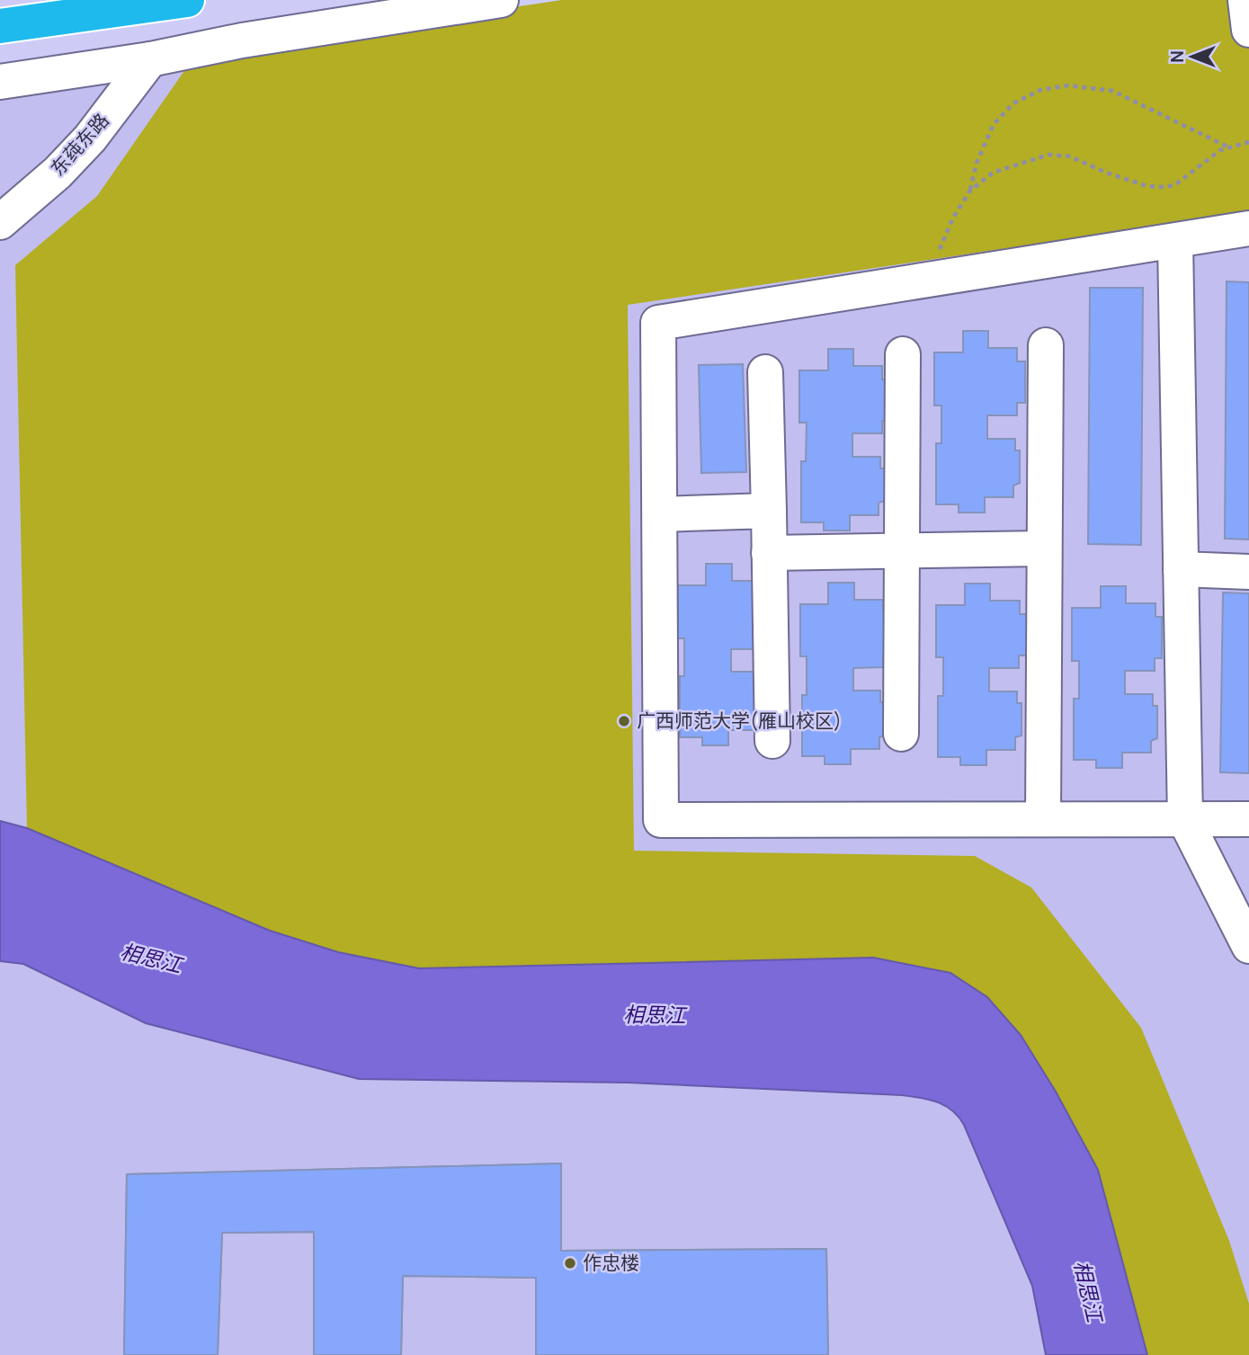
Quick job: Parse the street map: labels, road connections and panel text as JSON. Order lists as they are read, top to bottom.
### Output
{
  "streets": {
    "street": ["东莼东路"]
  },
  "water": ["相思江"],
  "places": ["广西师范大学(雁山校区)", "作忠楼"],
  "north": "left"
}
